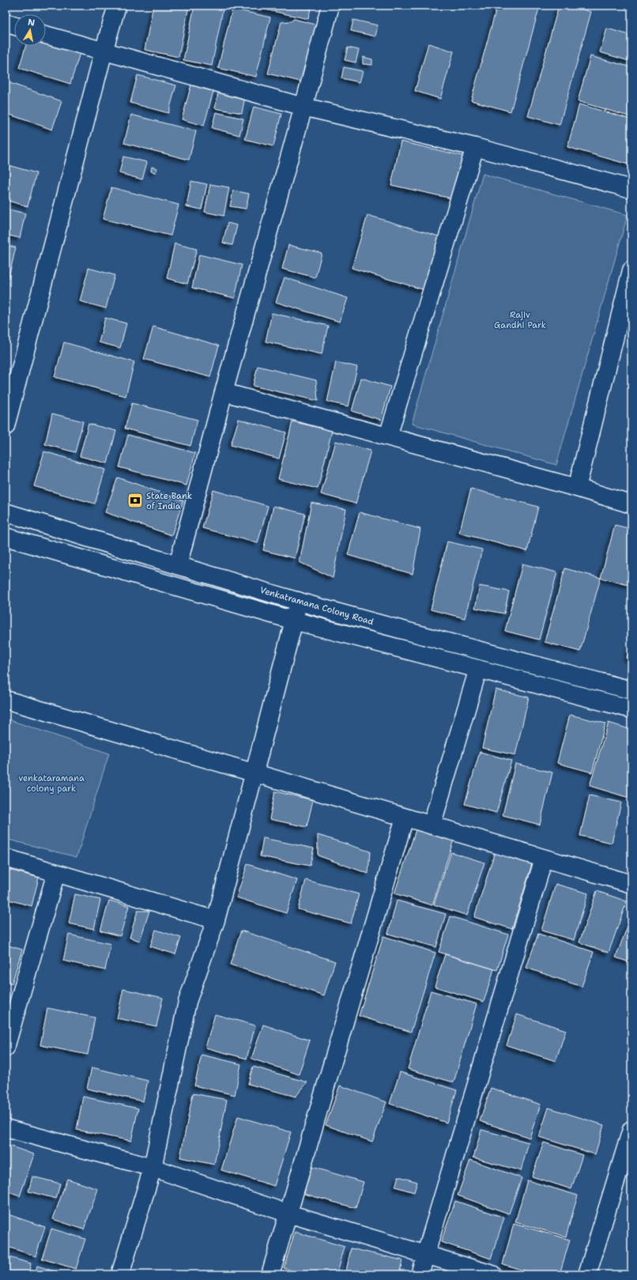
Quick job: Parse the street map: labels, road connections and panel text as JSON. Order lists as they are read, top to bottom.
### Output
{
  "streets": {
    "street": ["Venkatramana Colony Road"]
  },
  "parks": ["Rajiv Gandhi Park", "venkataramana colony park"],
  "places": {
    "bank": ["State Bank of India"]
  },
  "north": "top"
}
